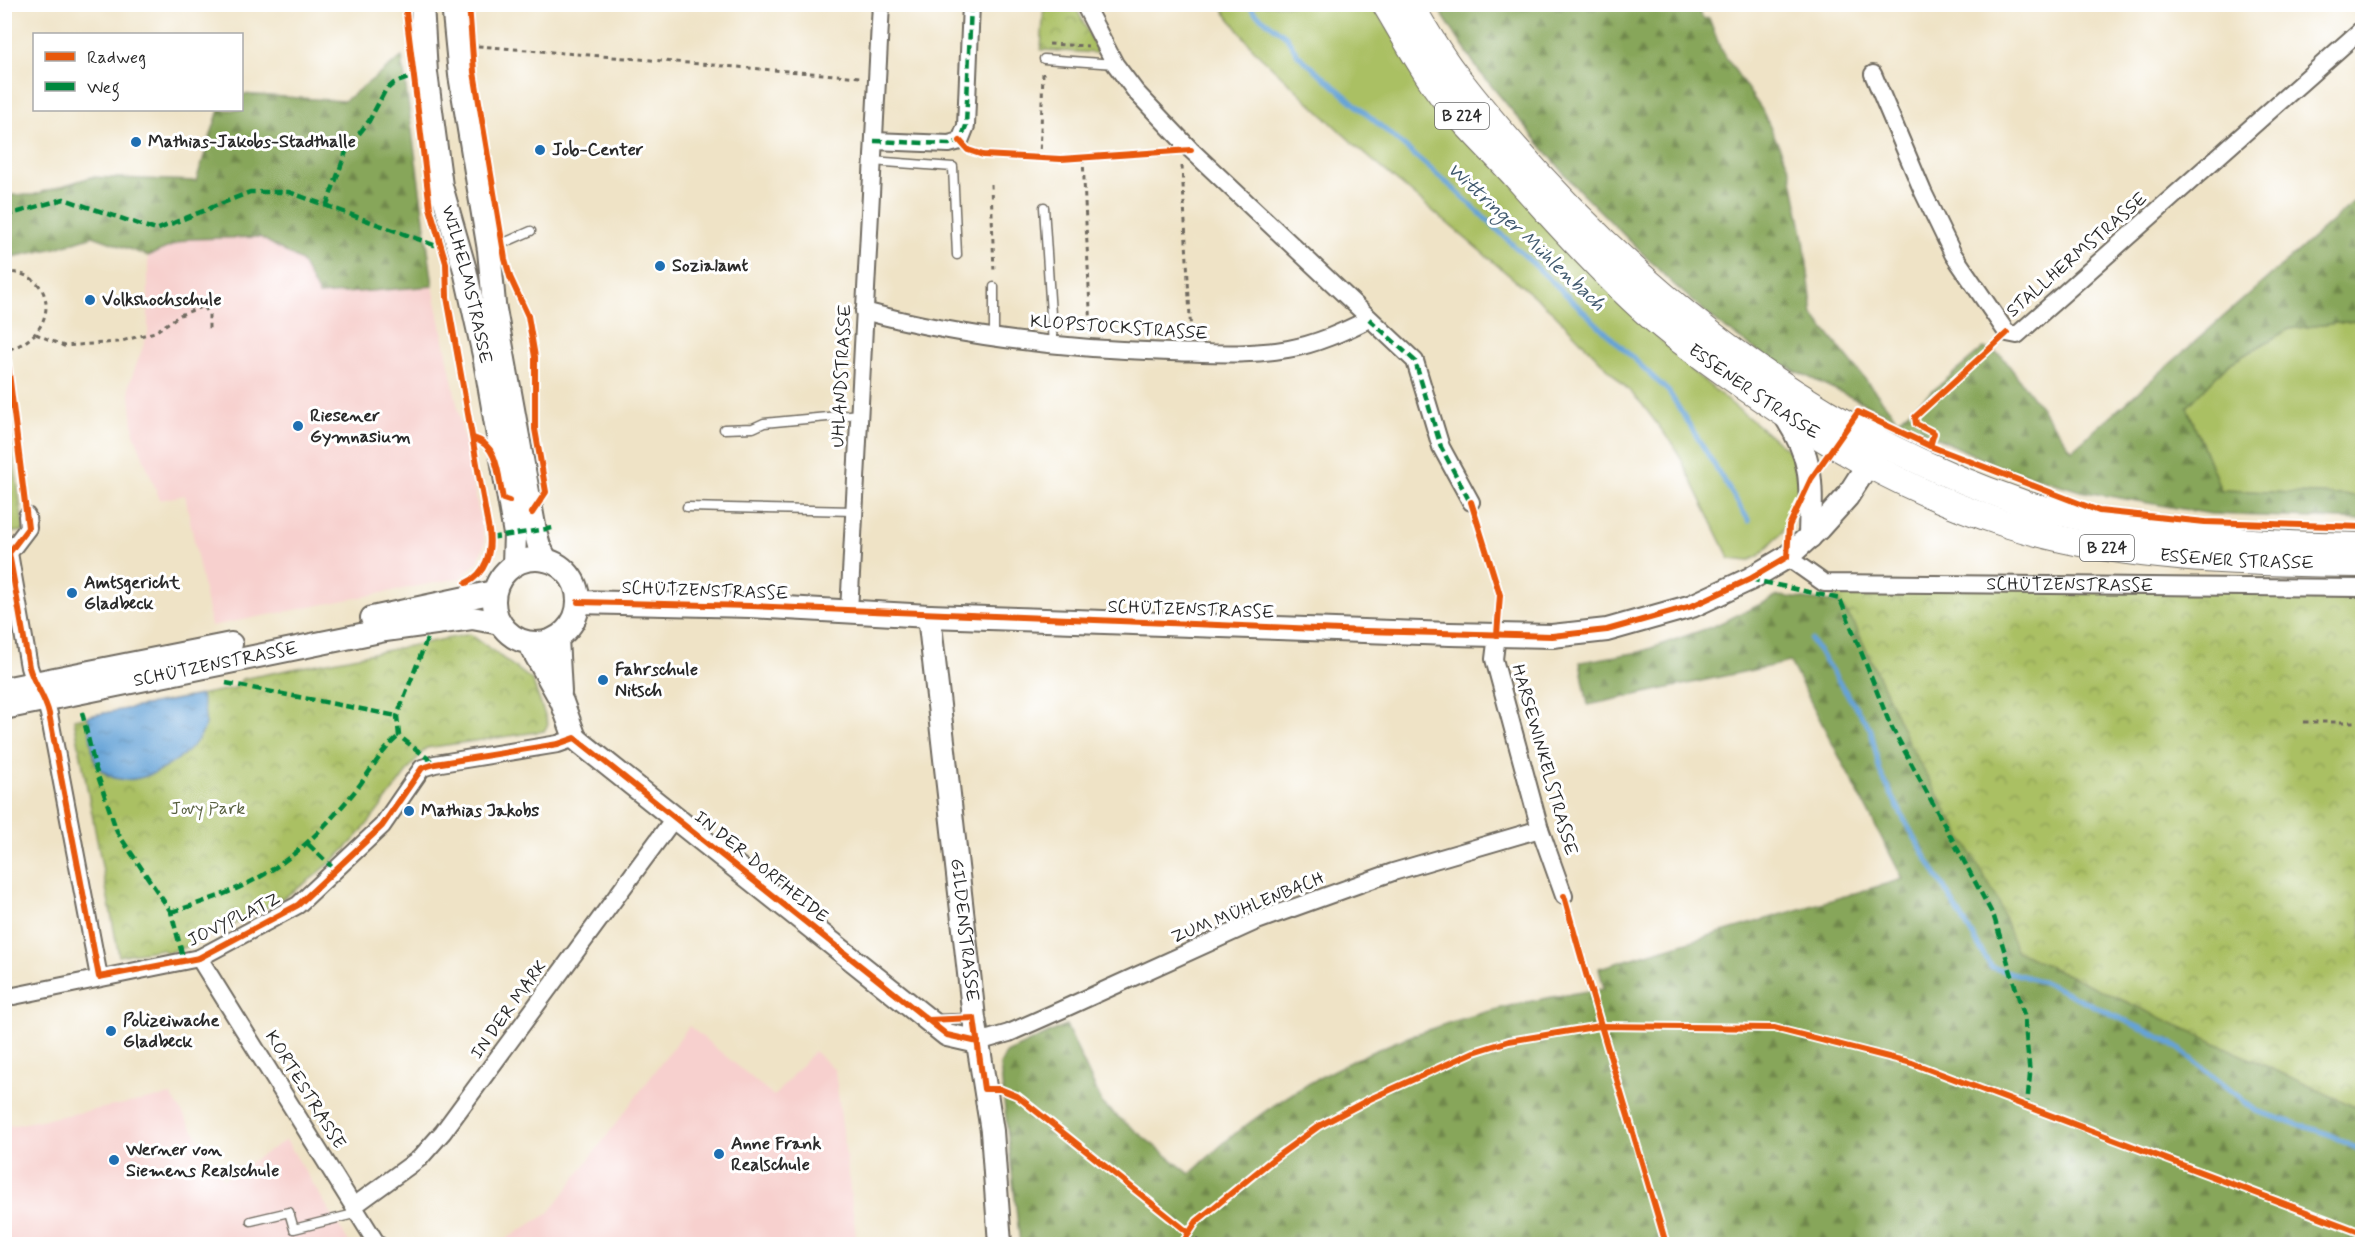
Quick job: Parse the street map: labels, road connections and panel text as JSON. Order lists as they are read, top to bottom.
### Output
{
  "streets": {
    "main road": [
      "B 224",
      "WILHELMSTRASSE",
      "ESSENER STRASSE",
      "SCHÜTZENSTRASSE",
      "IN DER DORFHEIDE",
      "GILDENSTRASSE"
    ],
    "street": [
      "STALLHERMSTRASSE",
      "KLOPSTOCKSTRASSE",
      "UHLANDSTRASSE",
      "HARSEWINKELSTRASSE",
      "ZUM MÜHLENBACH",
      "JOVYPLATZ",
      "IN DER MARK",
      "KORTESTRASSE"
    ]
  },
  "crossings": [
    ["WILHELMSTRASSE", "SCHÜTZENSTRASSE"],
    ["KLOPSTOCKSTRASSE", "UHLANDSTRASSE"],
    ["UHLANDSTRASSE", "SCHÜTZENSTRASSE"],
    ["ESSENER STRASSE", "SCHÜTZENSTRASSE"],
    ["SCHÜTZENSTRASSE", "HARSEWINKELSTRASSE"],
    ["SCHÜTZENSTRASSE", "GILDENSTRASSE"],
    ["HARSEWINKELSTRASSE", "ZUM MÜHLENBACH"],
    ["IN DER DORFHEIDE", "ZUM MÜHLENBACH"],
    ["IN DER DORFHEIDE", "JOVYPLATZ"],
    ["IN DER DORFHEIDE", "GILDENSTRASSE"],
    ["IN DER DORFHEIDE", "IN DER MARK"],
    ["ZUM MÜHLENBACH", "GILDENSTRASSE"],
    ["JOVYPLATZ", "KORTESTRASSE"],
    ["IN DER MARK", "KORTESTRASSE"]
  ],
  "water": ["Wittringer Mühlenbach"],
  "parks": ["Jovy Park"],
  "places": [
    "Mathias-Jakobs-Stadthalle",
    "Job-Center",
    "Sozialamt",
    "Volkshochschule",
    "Riesener Gymnasium",
    "Amtsgericht Gladbeck",
    "Fahrschule Nitsch",
    "Mathias Jakobs",
    "Polizeiwache Gladbeck",
    "Anne Frank Realschule",
    "Werner von Siemens Realschule"
  ],
  "legend": ["Radweg", "Weg"]
}
